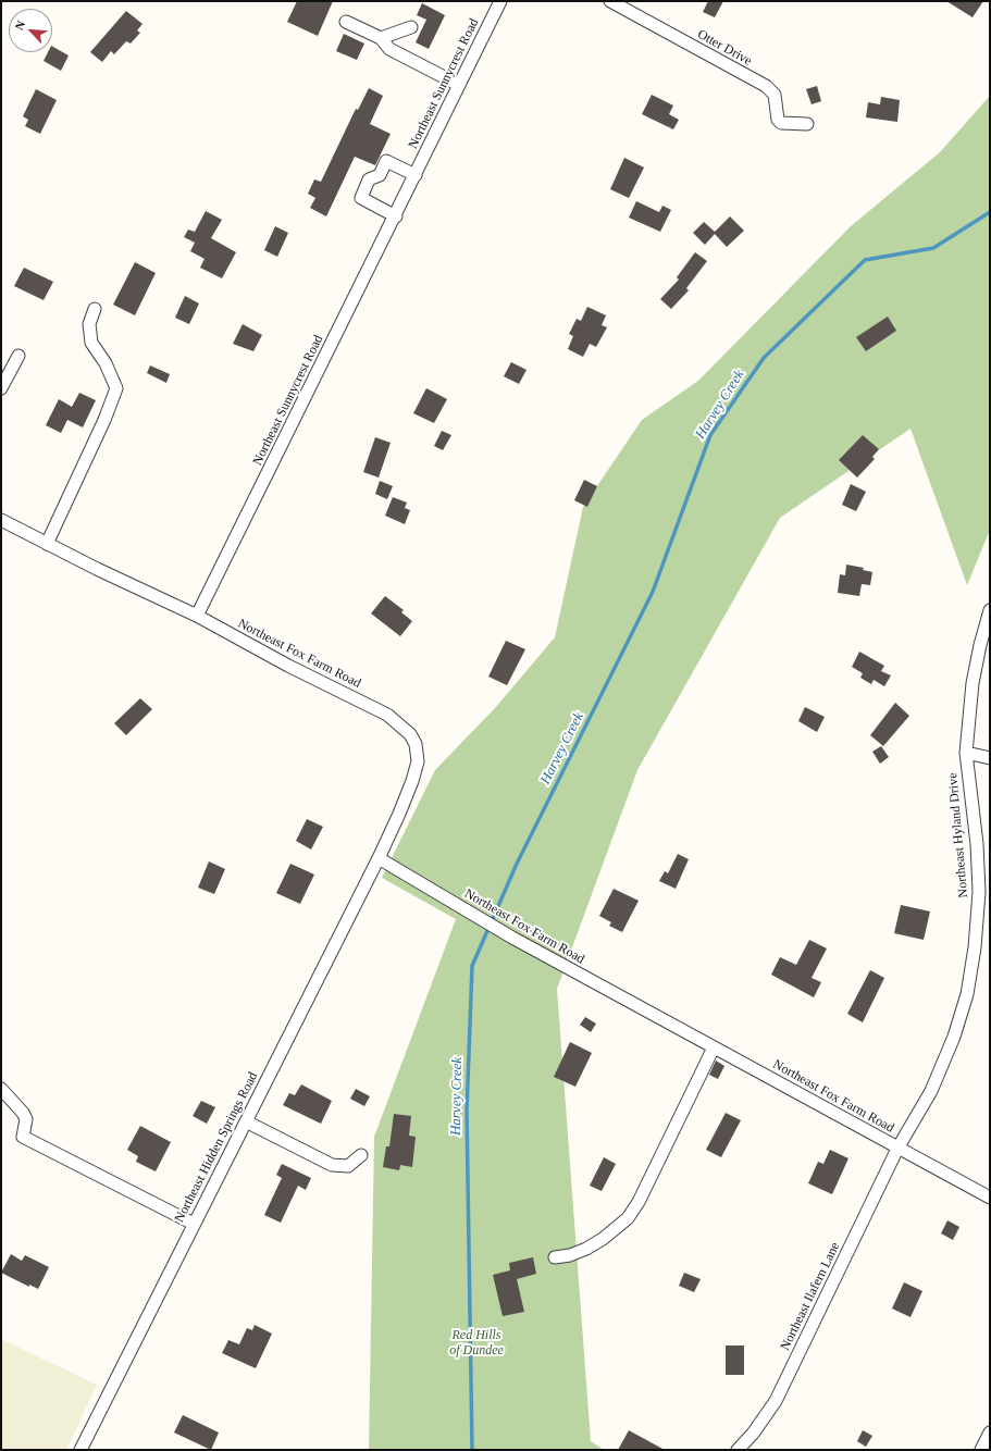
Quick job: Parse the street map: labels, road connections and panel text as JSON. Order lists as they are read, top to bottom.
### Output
{
  "streets": {
    "street": [
      "Otter Drive",
      "Northeast Sunnycrest Road",
      "Northeast Fox Farm Road",
      "Northeast Hyland Drive",
      "Northeast Hidden Springs Road",
      "Northeast Ilafern Lane"
    ]
  },
  "crossings": [
    ["Northeast Sunnycrest Road", "Northeast Fox Farm Road"],
    ["Northeast Fox Farm Road", "Northeast Hyland Drive"],
    ["Northeast Fox Farm Road", "Northeast Hidden Springs Road"],
    ["Northeast Fox Farm Road", "Northeast Ilafern Lane"],
    ["Northeast Hyland Drive", "Northeast Ilafern Lane"]
  ],
  "water": ["Harvey Creek"],
  "parks": ["Red Hills of Dundee"],
  "north": "top left"
}
